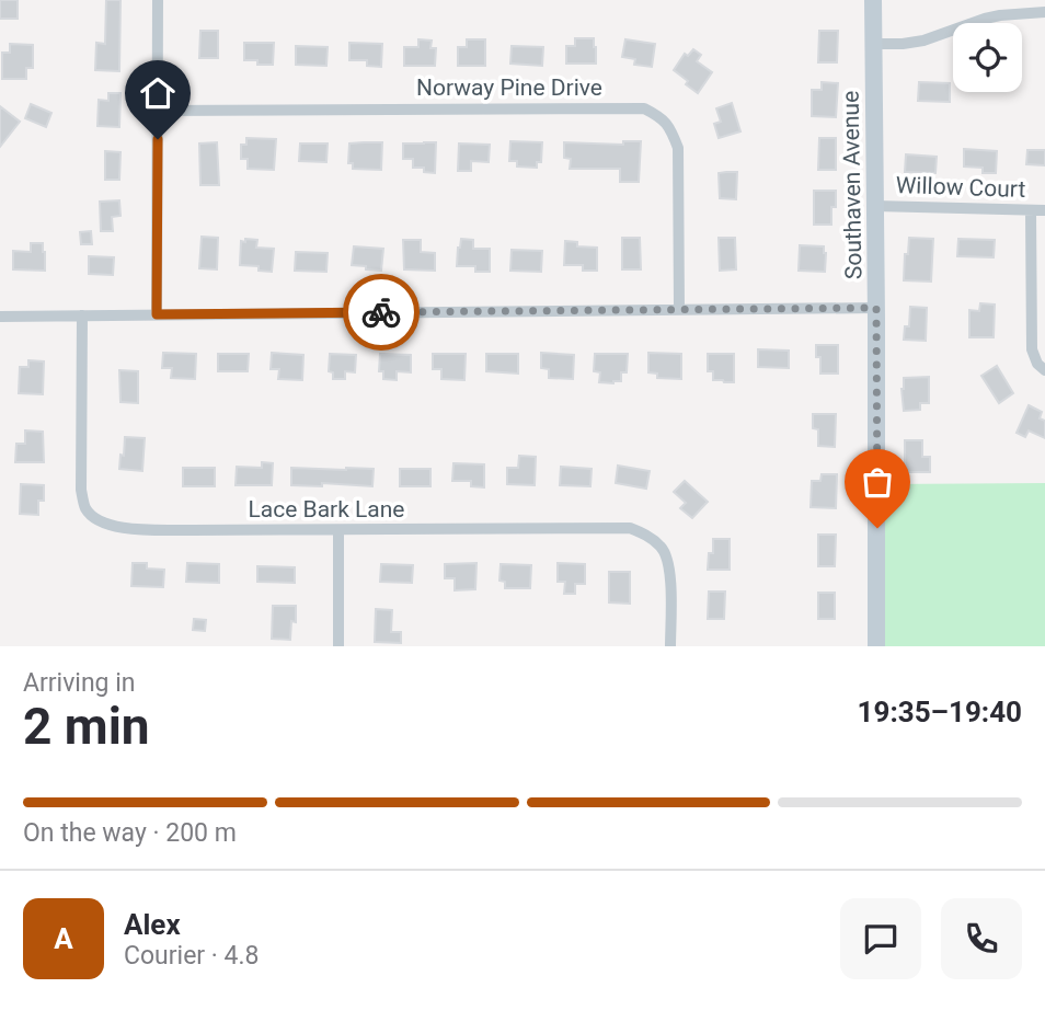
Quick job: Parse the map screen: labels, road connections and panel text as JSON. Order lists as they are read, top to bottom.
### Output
{
  "streets": {
    "street": [
      "Norway Pine Drive",
      "Southaven Avenue",
      "Willow Court",
      "Lace Bark Lane"
    ]
  },
  "crossings": [
    ["Southaven Avenue", "Willow Court"]
  ],
  "page": {
    "heading": ["2 min", "Arriving in", "19:35–19:40"],
    "panel": ["Alex", "Courier · 4.8"],
    "bar": "On the way · 200 m",
    "round": "A"
  }
}
